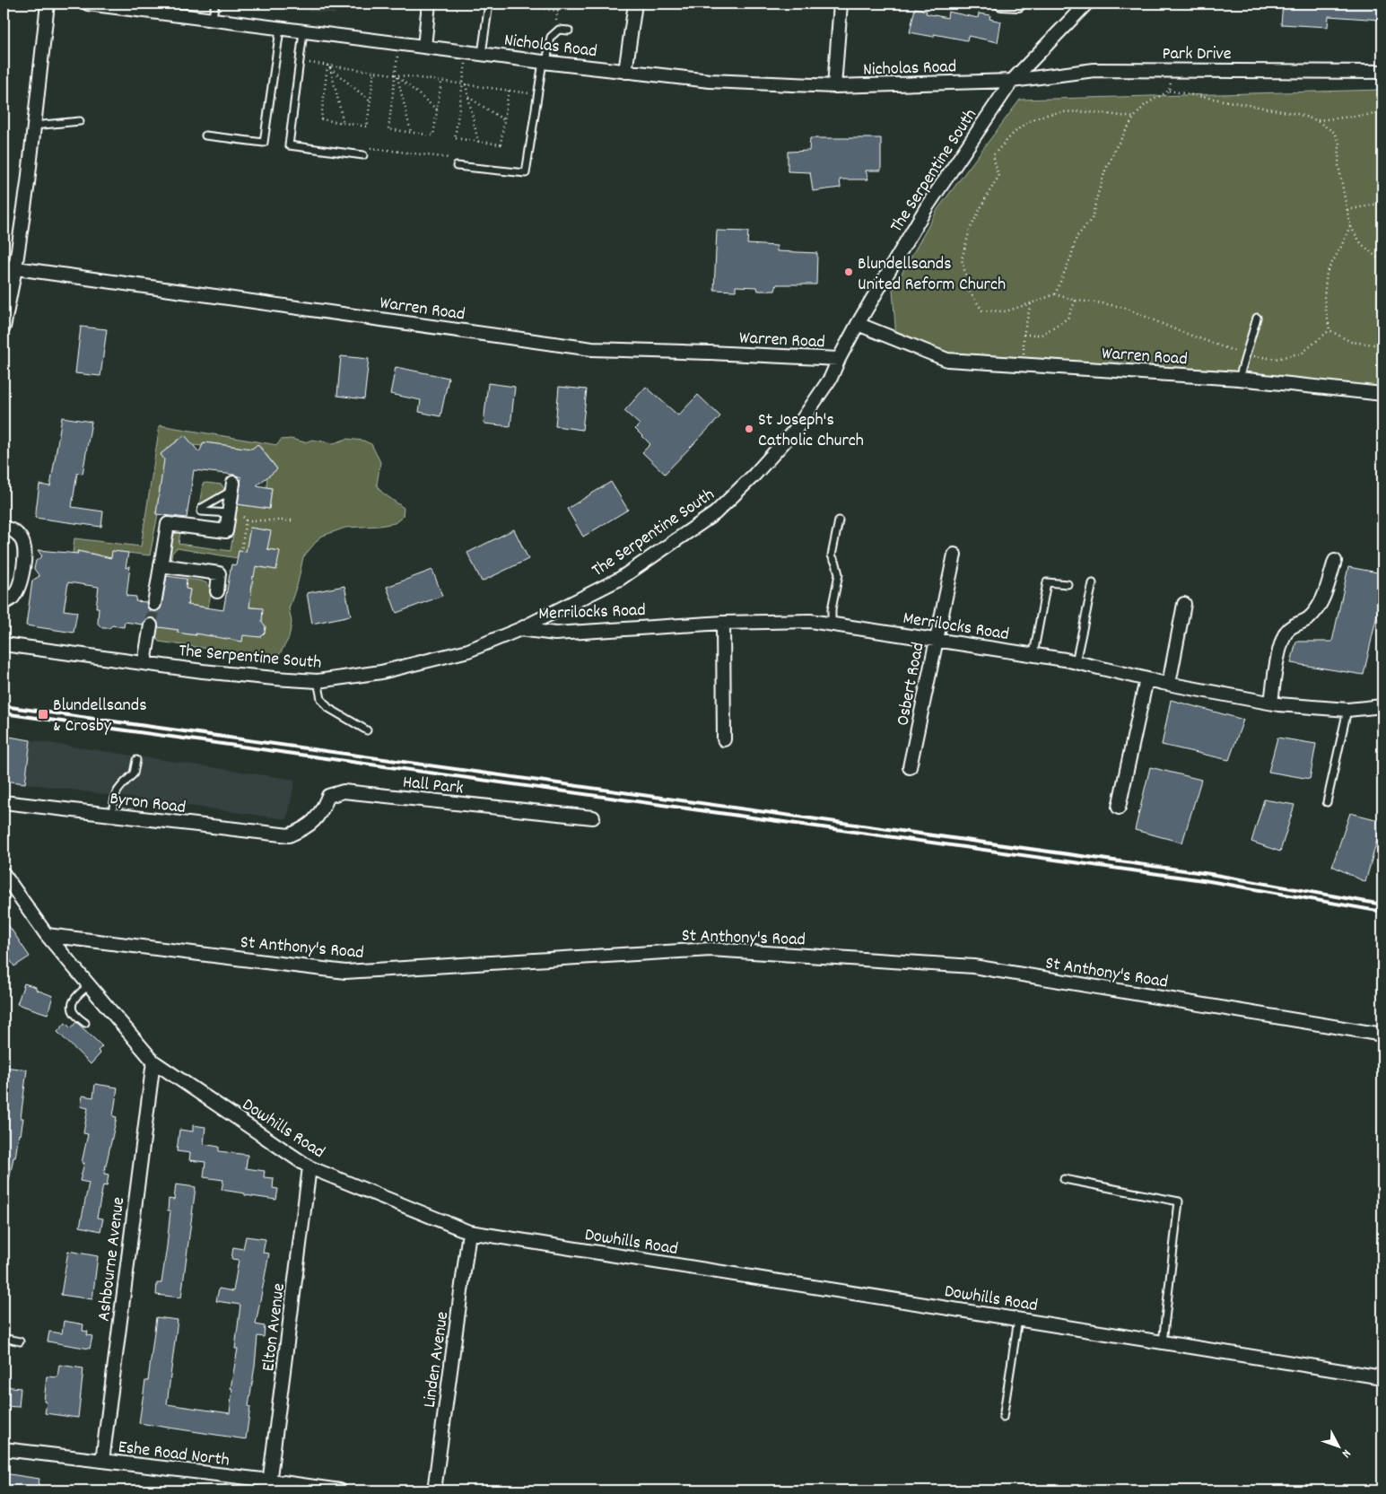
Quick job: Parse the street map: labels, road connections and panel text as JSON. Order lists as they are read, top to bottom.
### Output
{
  "streets": {
    "street": [
      "Nicholas Road",
      "Park Drive",
      "The Serpentine South",
      "Warren Road",
      "Merrilocks Road",
      "Osbert Road",
      "Hall Park",
      "Byron Road",
      "St Anthony's Road",
      "Dowhills Road",
      "Ashbourne Avenue",
      "Elton Avenue",
      "Linden Avenue",
      "Eshe Road North"
    ]
  },
  "crossings": [
    ["Nicholas Road", "Park Drive"],
    ["Nicholas Road", "The Serpentine South"],
    ["Park Drive", "The Serpentine South"],
    ["The Serpentine South", "Warren Road"],
    ["The Serpentine South", "Merrilocks Road"],
    ["Merrilocks Road", "Osbert Road"],
    ["Hall Park", "Byron Road"],
    ["St Anthony's Road", "Dowhills Road"],
    ["Dowhills Road", "Ashbourne Avenue"],
    ["Dowhills Road", "Elton Avenue"],
    ["Dowhills Road", "Linden Avenue"],
    ["Ashbourne Avenue", "Eshe Road North"],
    ["Elton Avenue", "Eshe Road North"]
  ],
  "places": {
    "other": ["Blundellsands United Reform Church", "St Joseph's Catholic Church"],
    "transit": ["Blundellsands & Crosby"]
  },
  "north": "bottom right"
}
